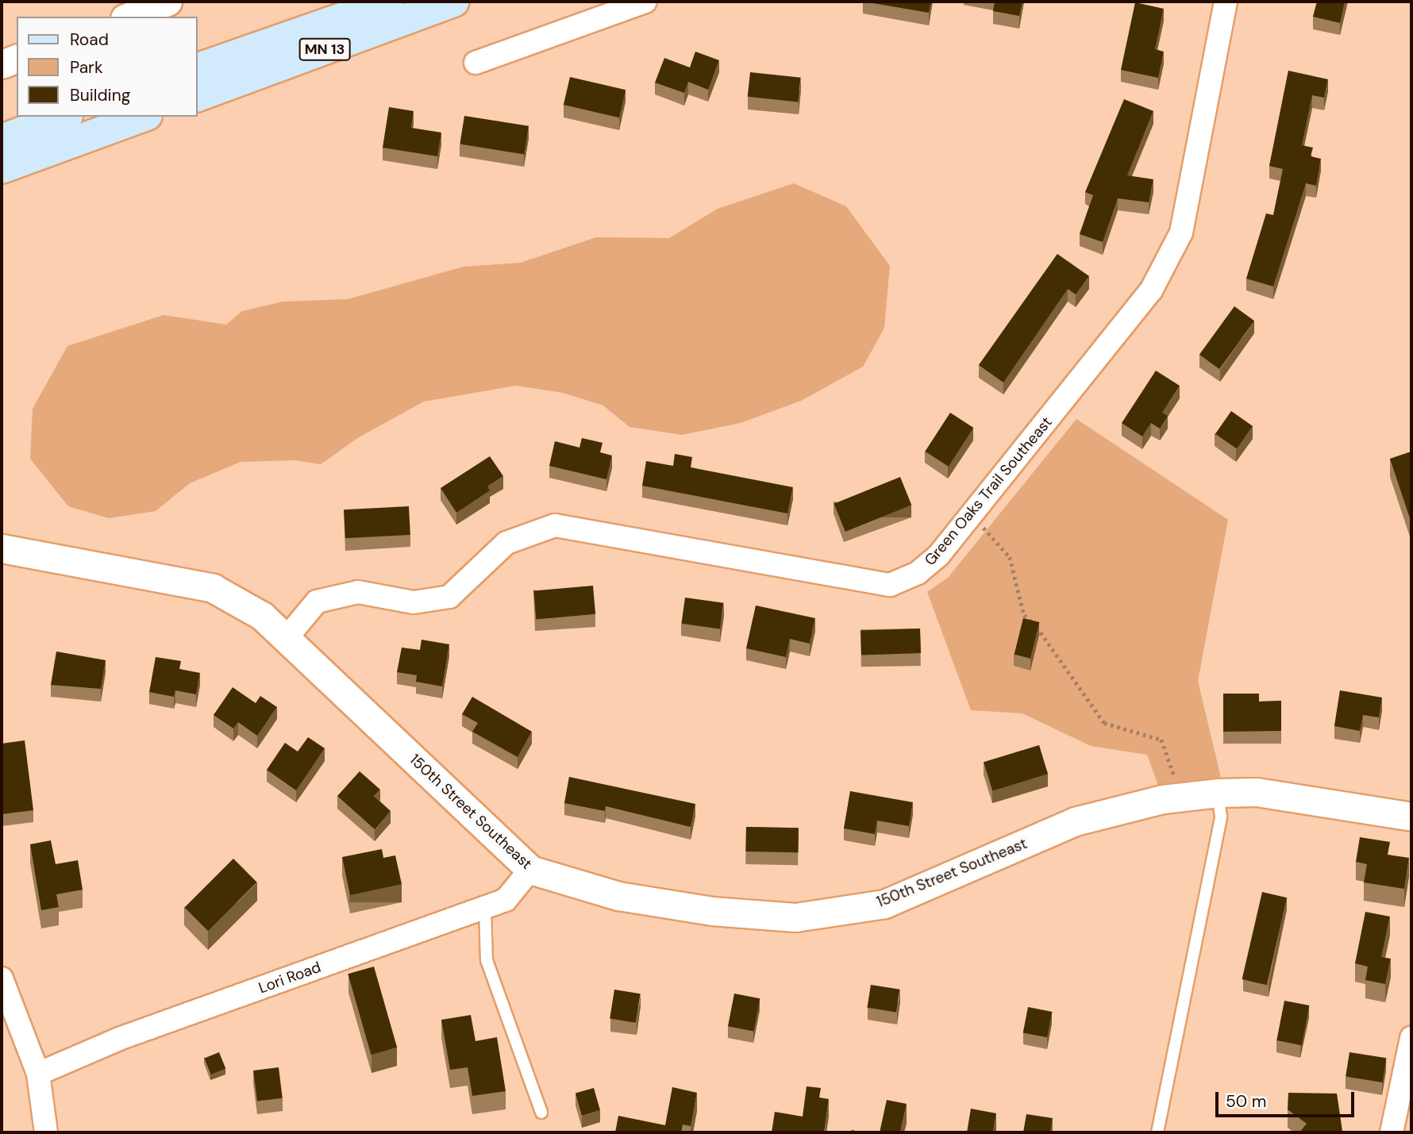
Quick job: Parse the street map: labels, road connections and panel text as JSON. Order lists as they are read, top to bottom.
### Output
{
  "streets": {
    "main road": ["MN 13"],
    "street": ["Green Oaks Trail Southeast", "150th Street Southeast", "Lori Road"]
  },
  "crossings": [
    ["Green Oaks Trail Southeast", "150th Street Southeast"],
    ["150th Street Southeast", "Lori Road"]
  ],
  "legend": ["Road", "Park", "Building"],
  "scale_bar": "50 m"
}
